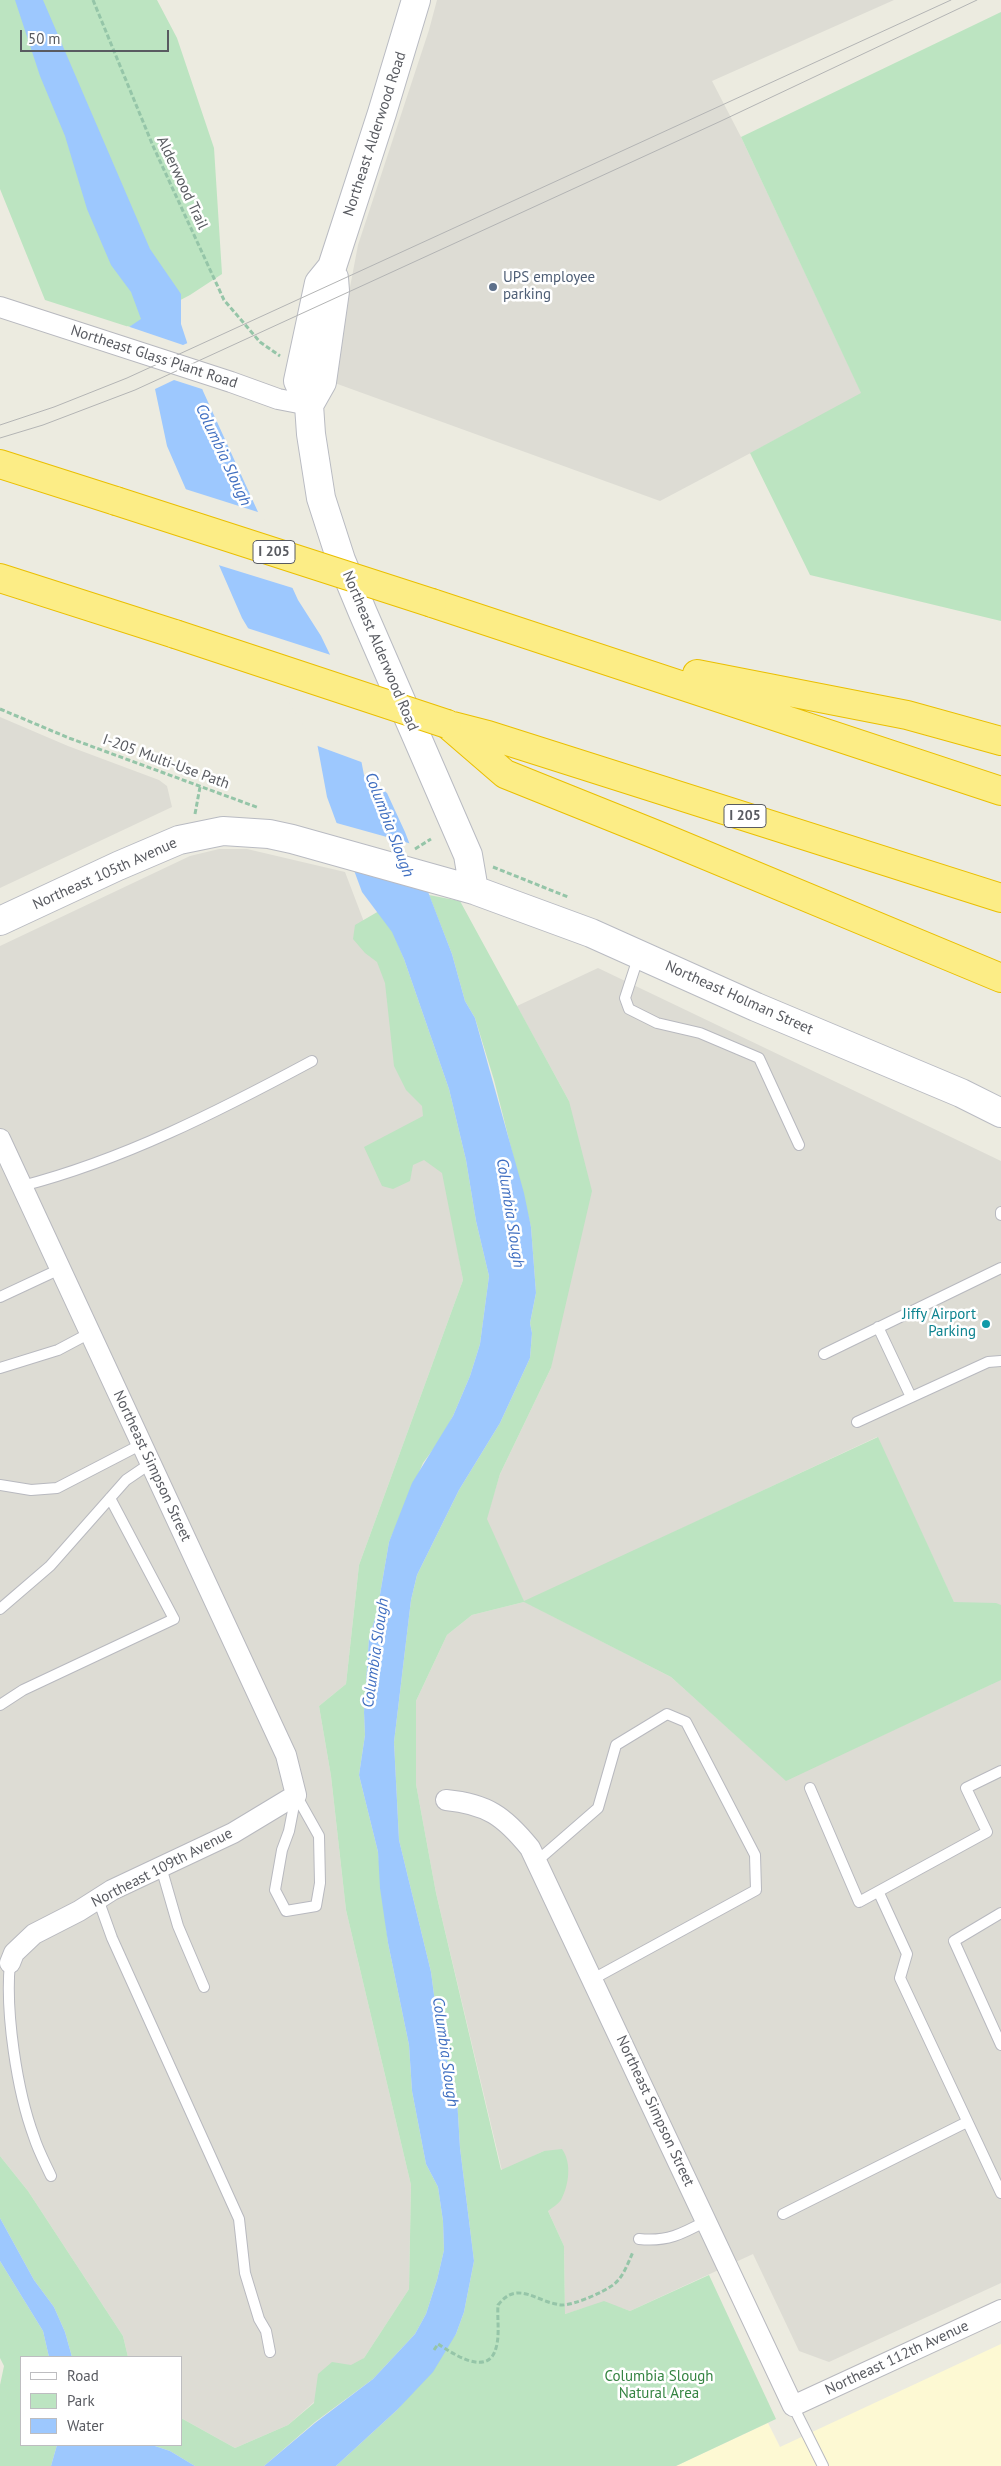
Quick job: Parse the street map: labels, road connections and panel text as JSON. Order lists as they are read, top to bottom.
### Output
{
  "streets": {
    "highway": ["I 205"],
    "street": [
      "Northeast Alderwood Road",
      "Northeast Glass Plant Road",
      "Northeast 105th Avenue",
      "Northeast Holman Street",
      "Northeast Simpson Street",
      "Northeast 109th Avenue",
      "Northeast 112th Avenue"
    ],
    "path": ["Alderwood Trail", "I-205 Multi-Use Path"]
  },
  "crossings": [
    ["Northeast Alderwood Road", "Northeast Glass Plant Road"],
    ["Northeast Alderwood Road", "Northeast 105th Avenue"],
    ["Northeast Alderwood Road", "Northeast Holman Street"],
    ["Northeast 105th Avenue", "Northeast Holman Street"],
    ["Northeast Simpson Street", "Northeast 109th Avenue"],
    ["Northeast Simpson Street", "Northeast 112th Avenue"]
  ],
  "water": ["Columbia Slough"],
  "parks": ["Columbia Slough Natural Area"],
  "places": ["UPS employee parking", "Jiffy Airport Parking"],
  "legend": ["Road", "Park", "Water"],
  "scale_bar": "50 m"
}
